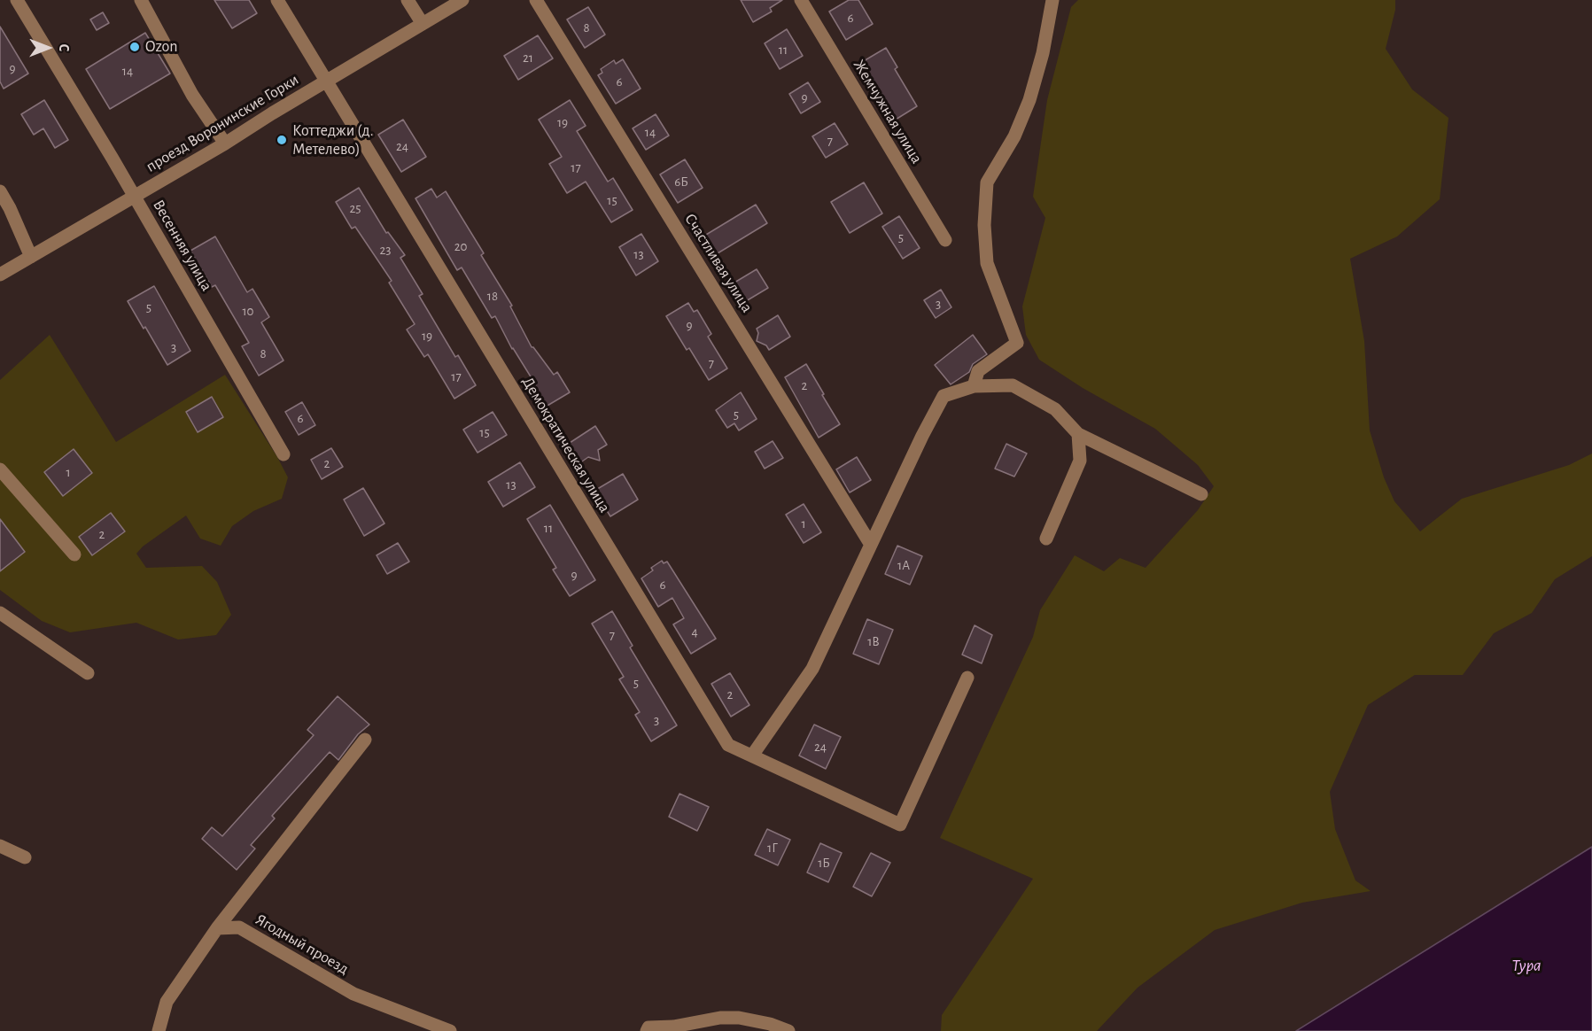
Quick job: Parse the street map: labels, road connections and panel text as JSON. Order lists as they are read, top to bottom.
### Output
{
  "streets": {
    "street": [
      "Жемчужная улица",
      "проезд Воронинские Горки",
      "Весенняя улица",
      "Счастливая улица",
      "Демократическая улица",
      "Ягодный проезд"
    ]
  },
  "crossings": [
    ["проезд Воронинские Горки", "Весенняя улица"],
    ["проезд Воронинские Горки", "Демократическая улица"]
  ],
  "water": ["Тура"],
  "places": ["Ozon", "Коттеджи (д. Метелево)"],
  "house_numbers": [
    "6",
    "8",
    "11",
    "21",
    "9",
    "14",
    "6",
    "9",
    "19",
    "14",
    "7",
    "24",
    "17",
    "6Б",
    "15",
    "25",
    "5",
    "20",
    "23",
    "13",
    "18",
    "3",
    "5",
    "10",
    "9",
    "19",
    "3",
    "8",
    "7",
    "17",
    "2",
    "5",
    "6",
    "15",
    "2",
    "1",
    "13",
    "1",
    "11",
    "2",
    "1А",
    "9",
    "6",
    "4",
    "7",
    "1В",
    "5",
    "2",
    "3",
    "24",
    "1Г",
    "1Б"
  ],
  "north": "right"
}
